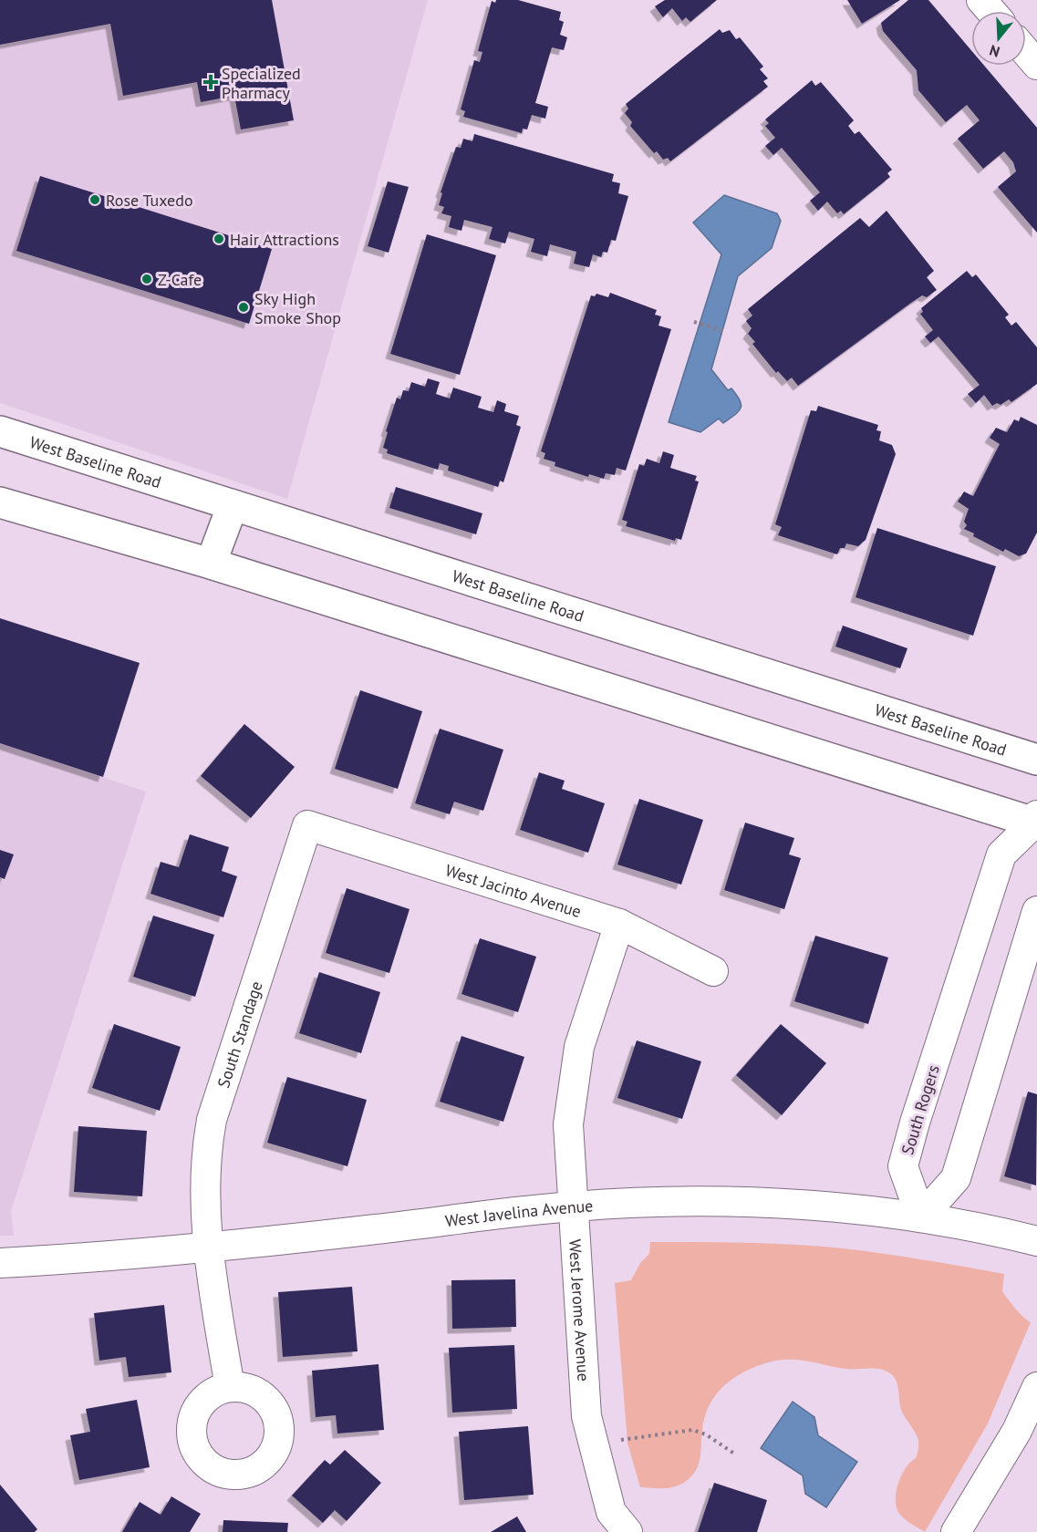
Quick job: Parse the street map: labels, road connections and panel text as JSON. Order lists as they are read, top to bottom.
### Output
{
  "streets": {
    "main road": ["West Baseline Road"],
    "street": [
      "West Jacinto Avenue",
      "South Standage",
      "South Rogers",
      "West Javelina Avenue",
      "West Jerome Avenue"
    ]
  },
  "crossings": [
    ["West Jacinto Avenue", "South Standage"],
    ["West Jacinto Avenue", "West Jerome Avenue"],
    ["South Standage", "West Javelina Avenue"],
    ["South Rogers", "West Javelina Avenue"],
    ["West Javelina Avenue", "West Jerome Avenue"]
  ],
  "places": {
    "health": ["Specialized Pharmacy"],
    "other": [
      "Rose Tuxedo",
      "Hair Attractions",
      "Z-Cafe",
      "Sky High Smoke Shop"
    ]
  },
  "north": "bottom"
}
